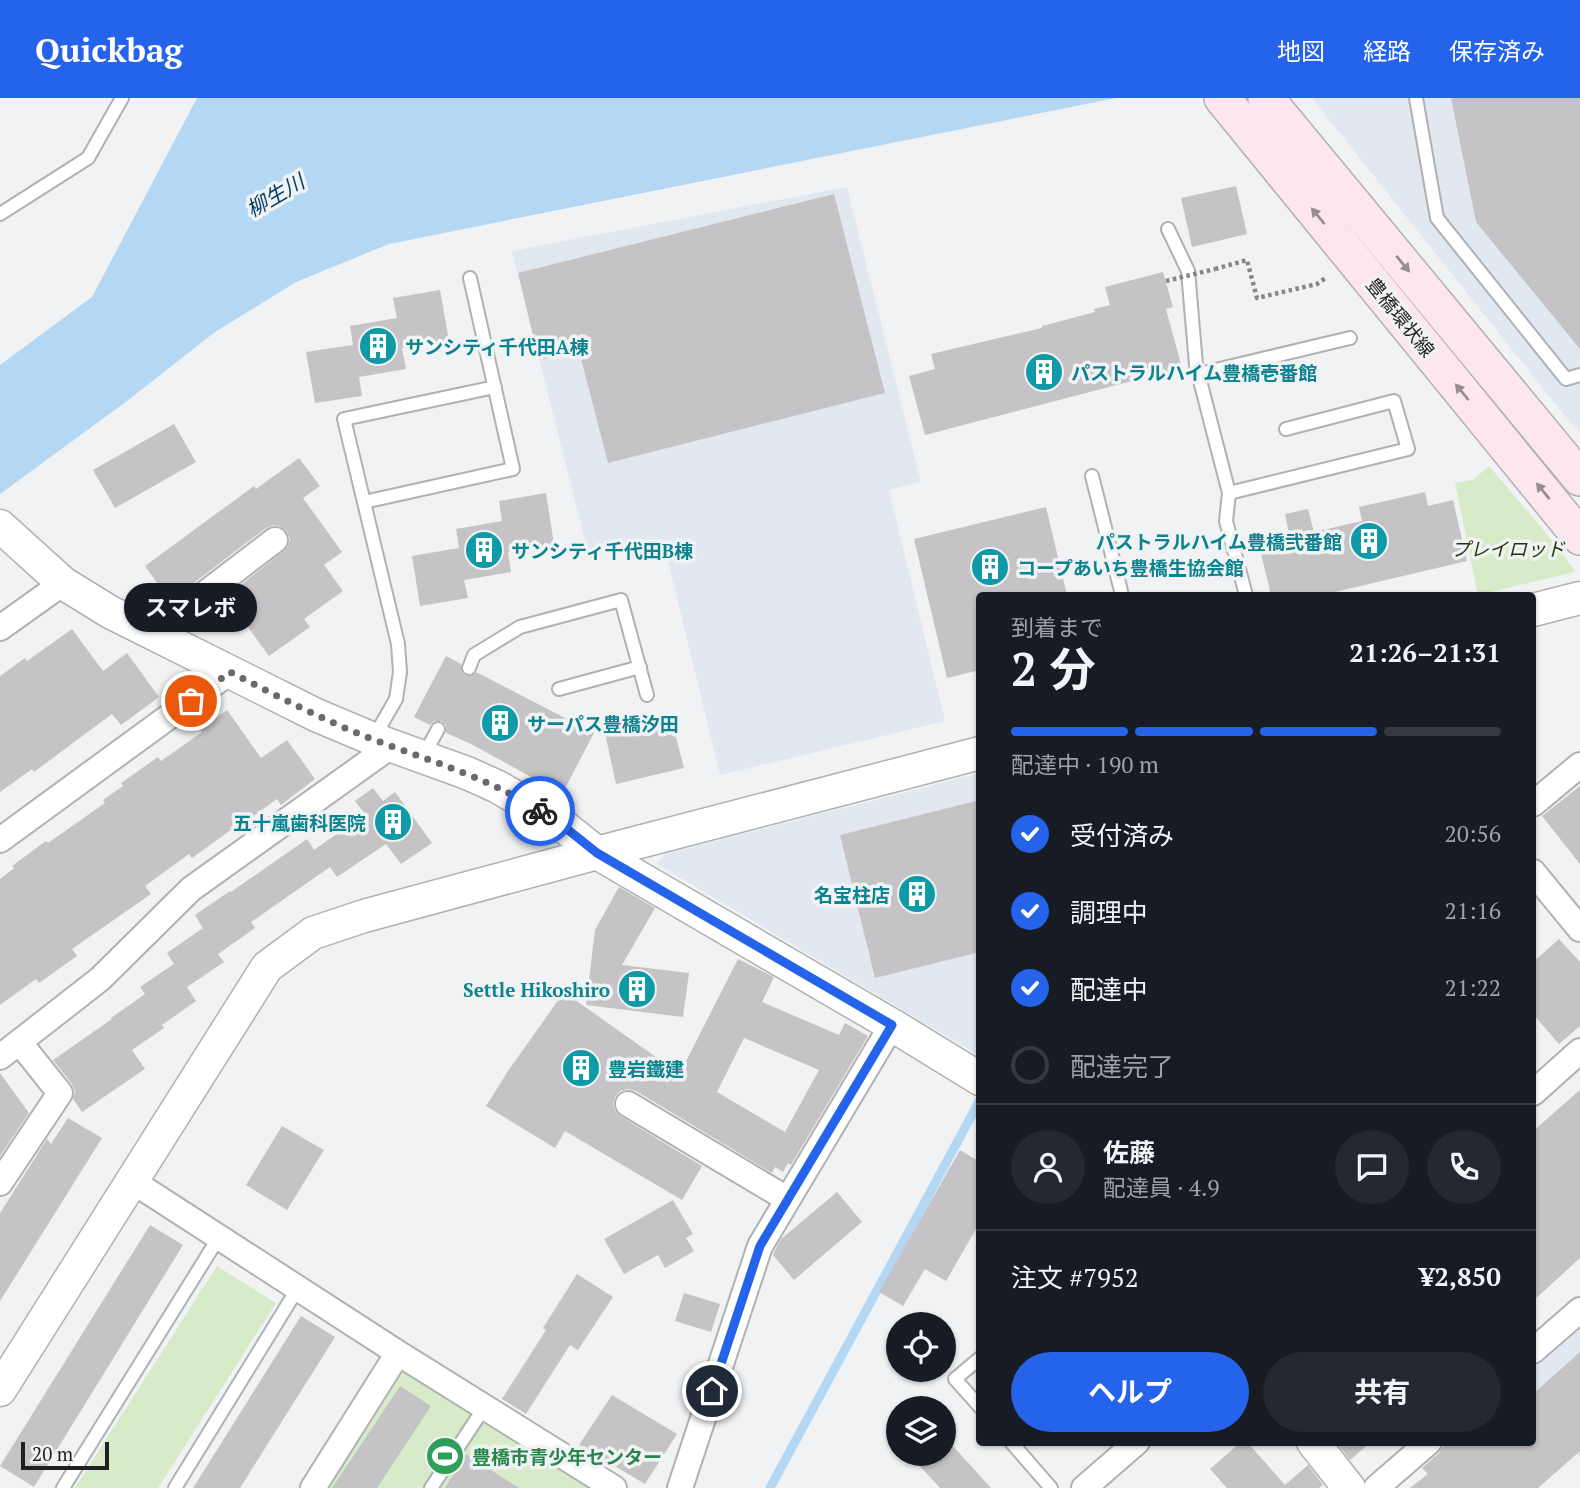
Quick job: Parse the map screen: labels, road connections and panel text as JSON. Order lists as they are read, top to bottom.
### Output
{
  "streets": {
    "main road": ["豊橋環状線"]
  },
  "water": ["柳生川"],
  "parks": ["プレイロッド"],
  "places": {
    "building": [
      "サンシティ千代田A棟",
      "パストラルハイム豊橋壱番館",
      "パストラルハイム豊橋弐番館",
      "サンシティ千代田B棟",
      "コープあいち豊橋生協会館",
      "サーパス豊橋汐田",
      "五十嵐歯科医院",
      "名宝柱店",
      "Settle Hikoshiro",
      "豊岩鐵建"
    ],
    "other": ["スマレボ"],
    "sports": ["豊橋市青少年センター"]
  },
  "scale_bar": "20 m",
  "page": {
    "header": "Quickbag",
    "nav": ["地図", "経路", "保存済み"],
    "bubble": "スマレボ",
    "heading": ["2 分", "到着まで", "21:26–21:31"],
    "panel": [
      "佐藤",
      "配達員 · 4.9",
      "注文 #7952",
      "¥2,850"
    ],
    "bar": "配達中 · 190 m",
    "list": [
      ["受付済み", "20:56"],
      ["調理中", "21:16"],
      ["配達中", "21:22"],
      "配達完了"
    ],
    "buttons": ["ヘルプ", "共有"],
    "scale": "20 m"
  }
}
